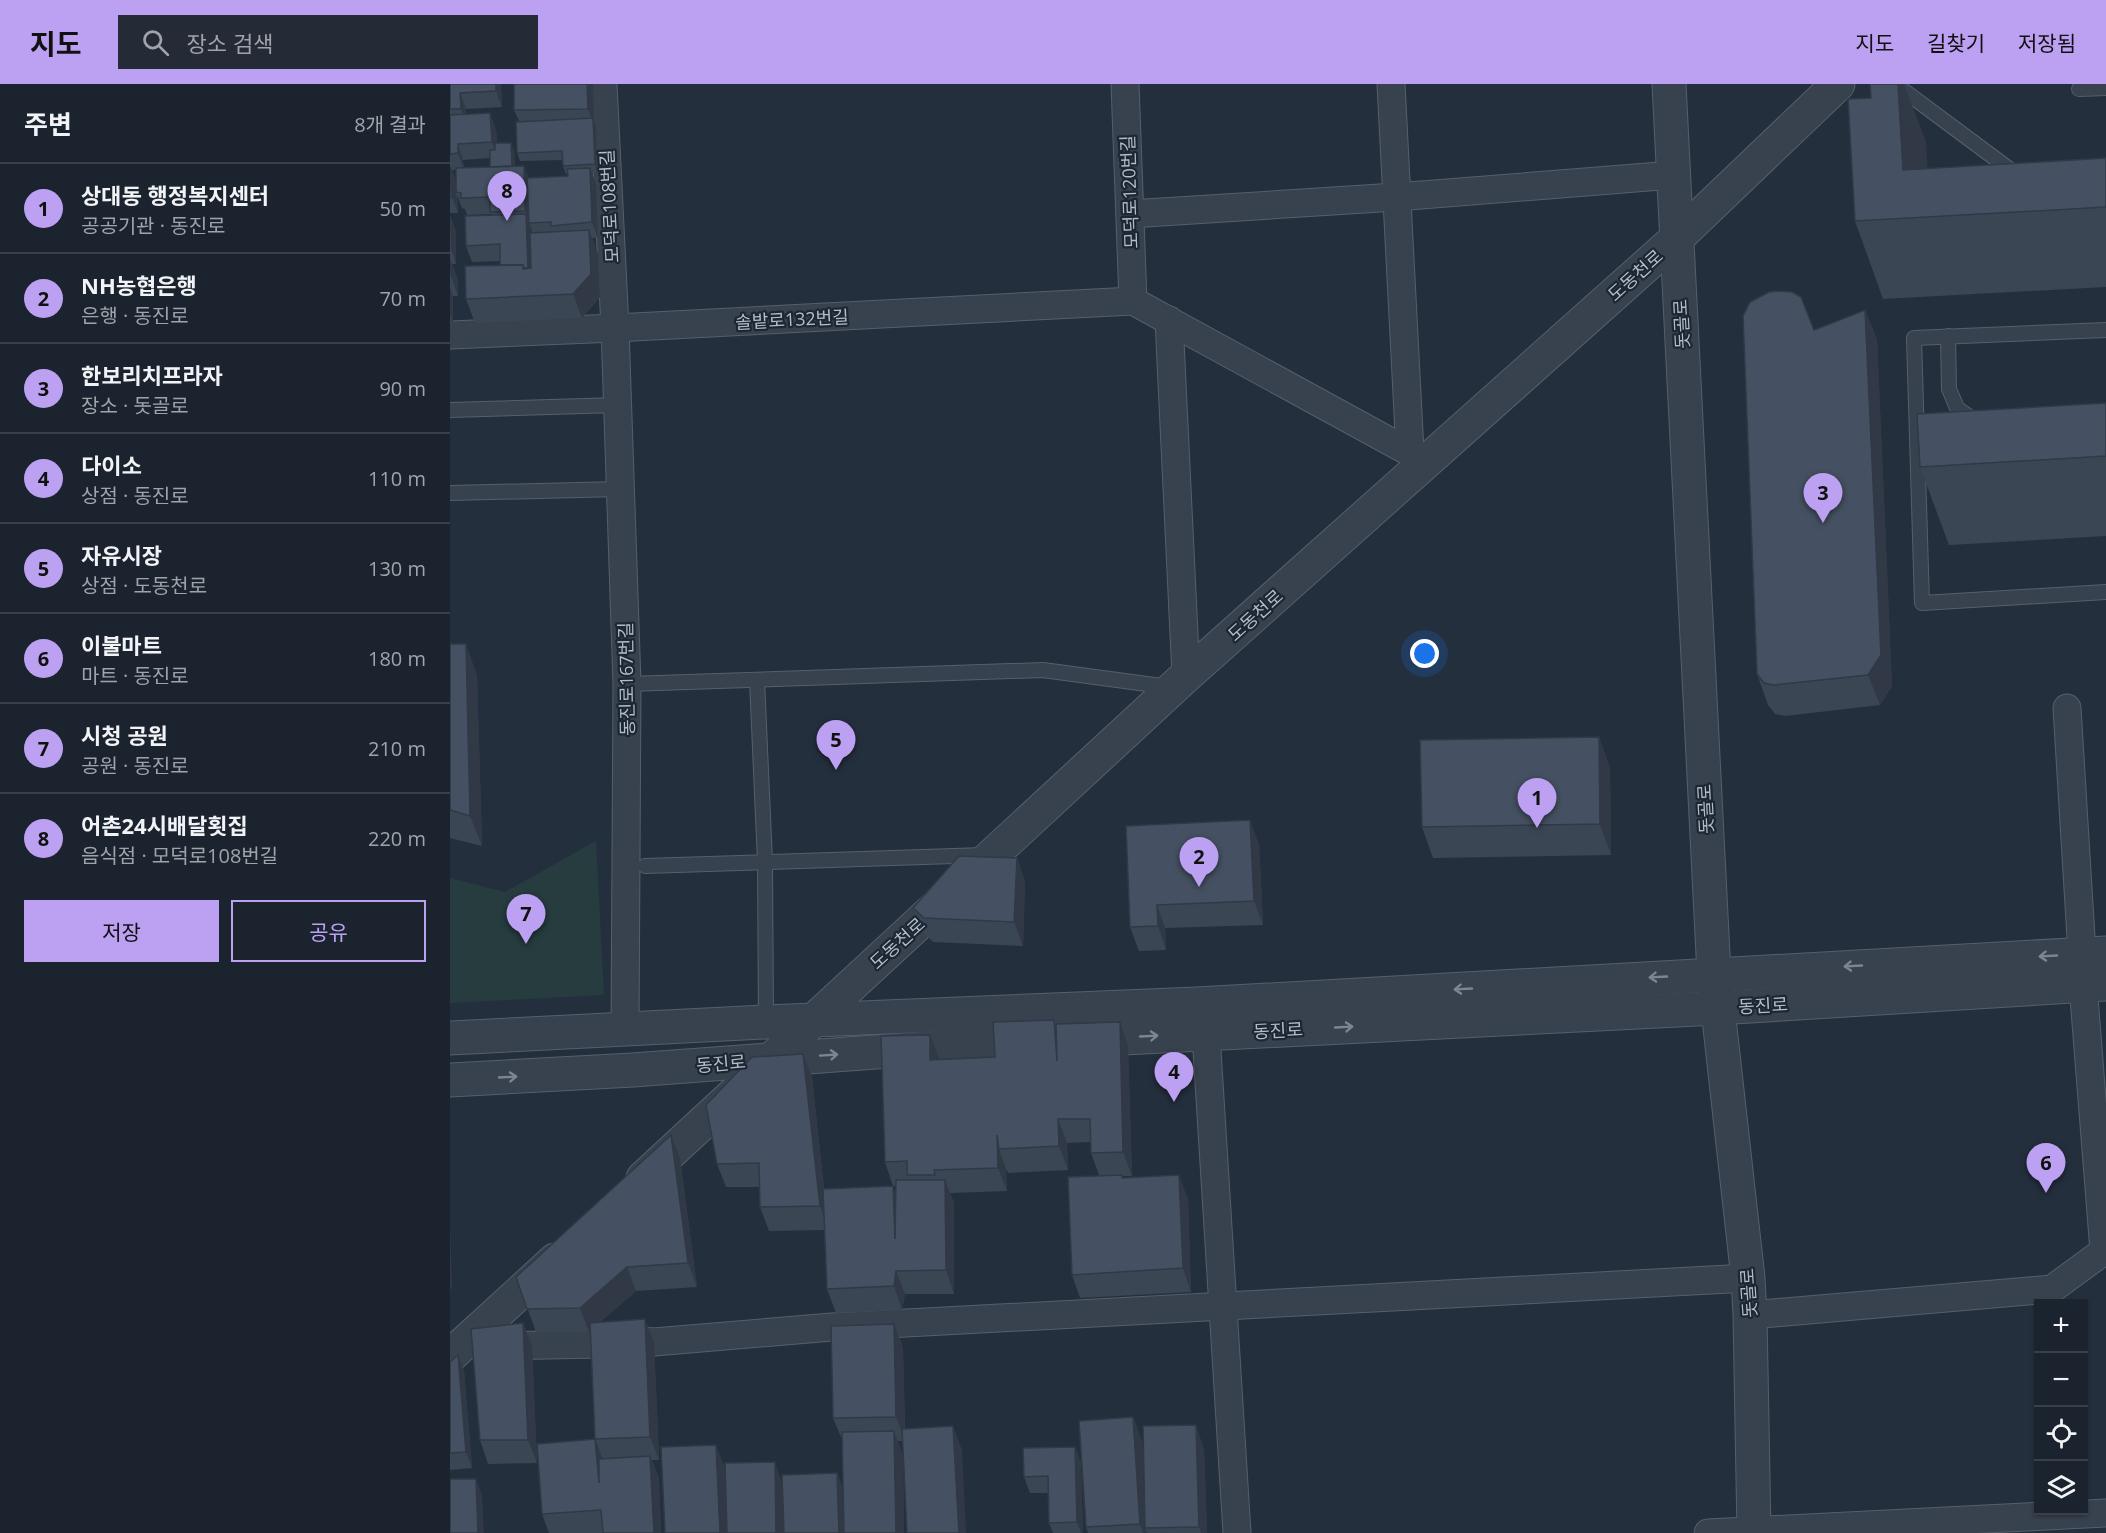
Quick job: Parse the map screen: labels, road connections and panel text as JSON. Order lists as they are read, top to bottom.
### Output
{
  "streets": {
    "street": [
      "모덕로120번길",
      "모덕로108번길",
      "도동천로",
      "솔밭로132번길",
      "돗골로",
      "동진로167번길",
      "동진로"
    ]
  },
  "crossings": [
    ["모덕로120번길", "솔밭로132번길"],
    ["모덕로108번길", "솔밭로132번길"],
    ["모덕로108번길", "동진로167번길"],
    ["도동천로", "돗골로"],
    ["도동천로", "동진로"],
    ["솔밭로132번길", "동진로167번길"],
    ["돗골로", "동진로"],
    ["동진로167번길", "동진로"]
  ],
  "page": {
    "header": "지도",
    "search": "장소 검색",
    "nav": ["지도", "길찾기", "저장됨"],
    "heading": ["주변", "8개 결과"],
    "list": [
      {
        "mark": "1",
        "name": "상대동 행정복지센터",
        "note": "공공기관 · 동진로",
        "value": "50 m"
      },
      {
        "mark": "2",
        "name": "NH농협은행",
        "note": "은행 · 동진로",
        "value": "70 m"
      },
      {
        "mark": "3",
        "name": "한보리치프라자",
        "note": "장소 · 돗골로",
        "value": "90 m"
      },
      {
        "mark": "4",
        "name": "다이소",
        "note": "상점 · 동진로",
        "value": "110 m"
      },
      {
        "mark": "5",
        "name": "자유시장",
        "note": "상점 · 도동천로",
        "value": "130 m"
      },
      {
        "mark": "6",
        "name": "이불마트",
        "note": "마트 · 동진로",
        "value": "180 m"
      },
      {
        "mark": "7",
        "name": "시청 공원",
        "note": "공원 · 동진로",
        "value": "210 m"
      },
      {
        "mark": "8",
        "name": "어촌24시배달횟집",
        "note": "음식점 · 모덕로108번길",
        "value": "220 m"
      }
    ],
    "pins": [
      "8",
      "3",
      "5",
      "1",
      "2",
      "7",
      "4",
      "6"
    ],
    "buttons": ["저장", "공유"],
    "map_buttons": ["+", "−"]
  }
}
